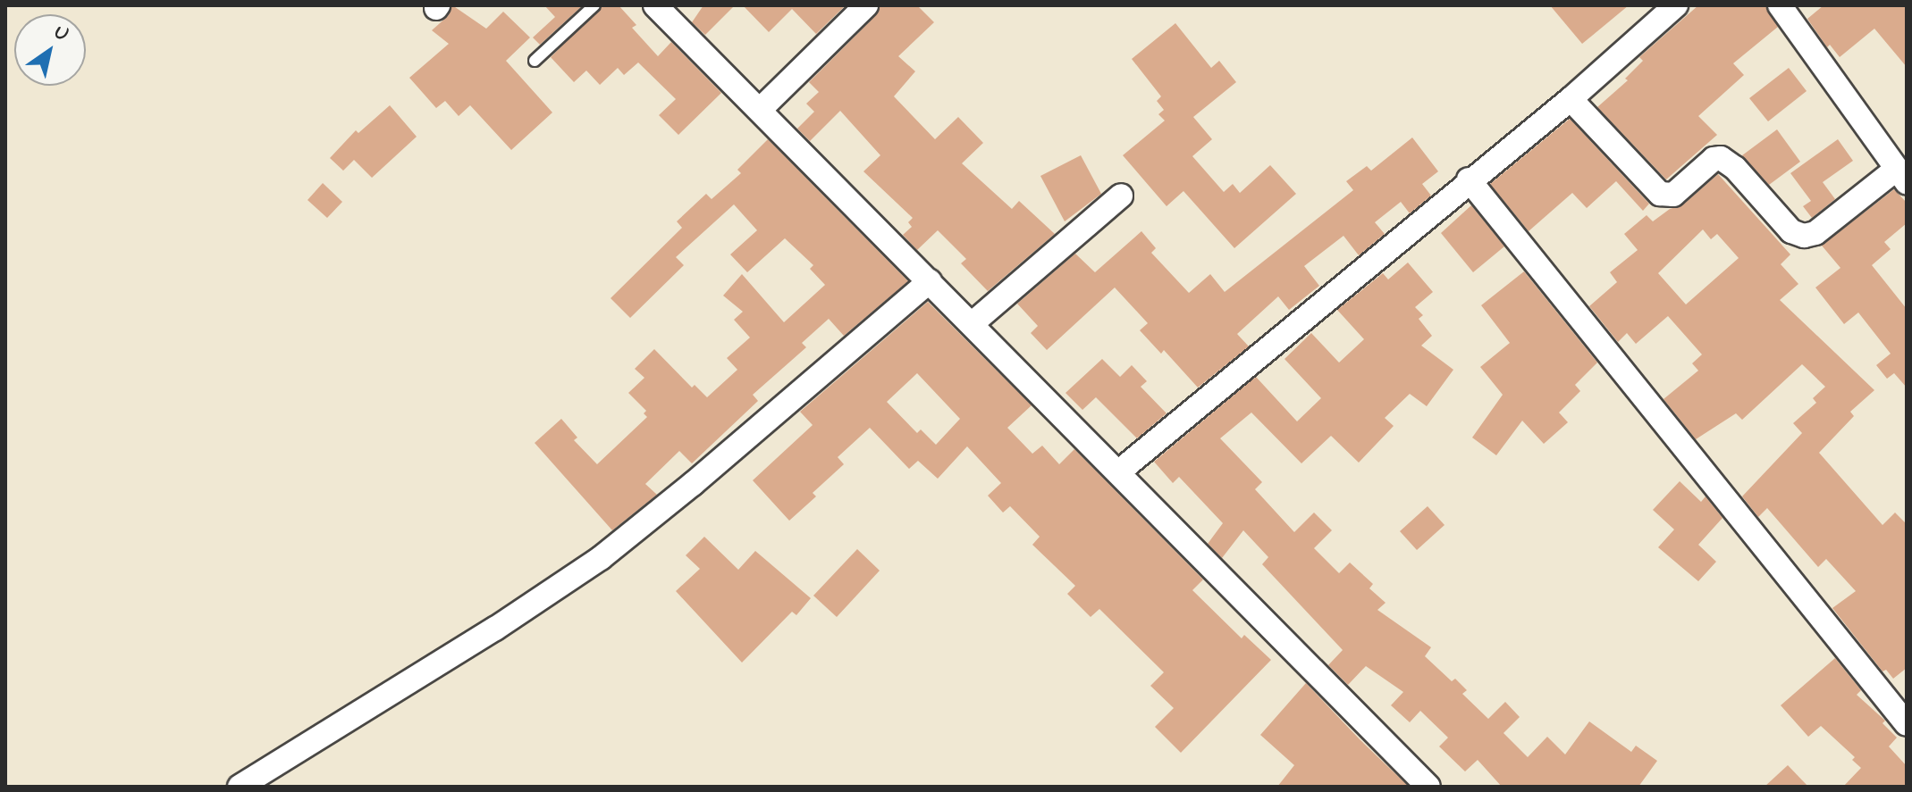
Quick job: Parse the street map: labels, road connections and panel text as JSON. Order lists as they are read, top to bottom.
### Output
{
  "north": "top right"
}
